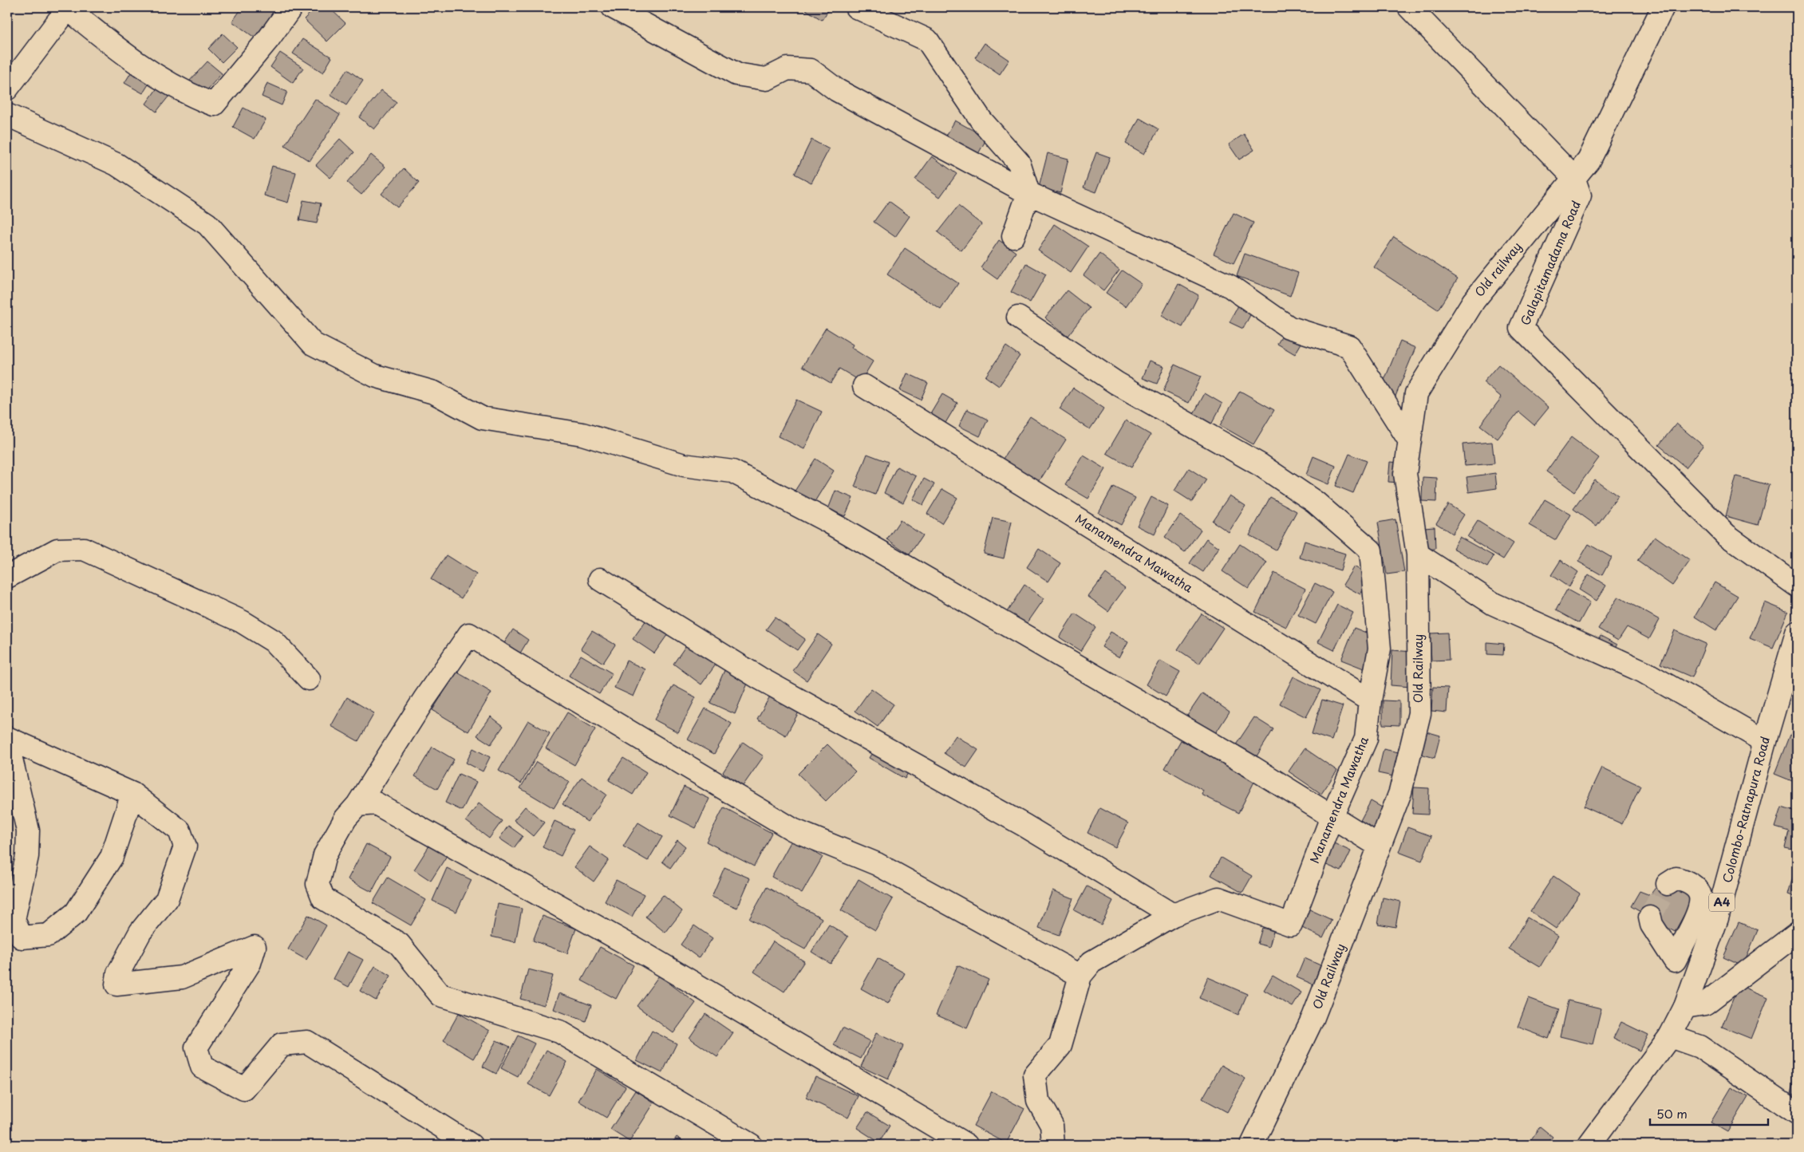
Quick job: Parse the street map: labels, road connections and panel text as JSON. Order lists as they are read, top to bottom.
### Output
{
  "streets": {
    "main road": [
      "Galapitamadama Road",
      "Old railway",
      "Manamendra Mawatha",
      "Old Railway",
      "Colombo-Ratnapura Road",
      "A4"
    ]
  },
  "crossings": [
    ["Galapitamadama Road", "Old railway"],
    ["Old railway", "Old Railway"]
  ],
  "scale_bar": "50 m"
}
